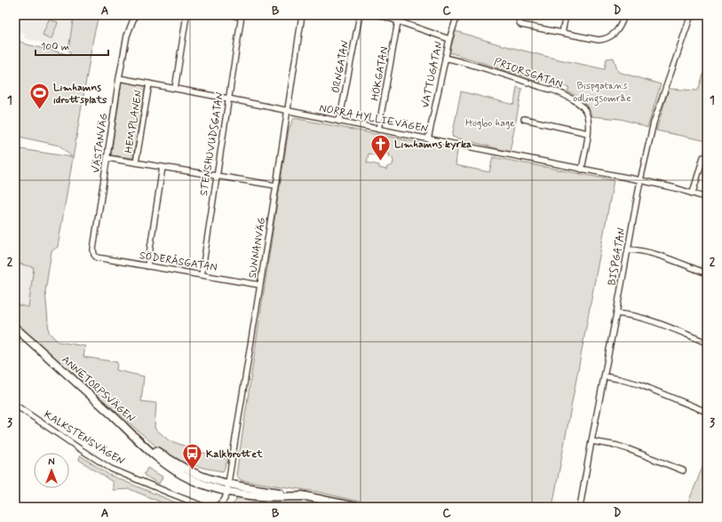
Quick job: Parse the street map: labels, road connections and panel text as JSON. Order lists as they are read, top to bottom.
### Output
{
  "streets": {
    "main road": ["ANNETORPSVÄGEN"],
    "street": [
      "ÖRNGATAN",
      "PRIORSGATAN",
      "HÖKGATAN",
      "VATTUGATAN",
      "NORRA HYLLIEVÄGEN",
      "HEMPLANEN",
      "VÄSTANVÄG",
      "STENSHUVUDSGATAN",
      "SUNNANVÄG",
      "BISPGATAN",
      "SÖDERÅSGATAN",
      "KALKSTENSVÄGEN"
    ]
  },
  "crossings": [
    ["ÖRNGATAN", "NORRA HYLLIEVÄGEN"],
    ["PRIORSGATAN", "VATTUGATAN"],
    ["PRIORSGATAN", "NORRA HYLLIEVÄGEN"],
    ["HÖKGATAN", "NORRA HYLLIEVÄGEN"],
    ["VATTUGATAN", "NORRA HYLLIEVÄGEN"],
    ["NORRA HYLLIEVÄGEN", "HEMPLANEN"],
    ["NORRA HYLLIEVÄGEN", "VÄSTANVÄG"],
    ["NORRA HYLLIEVÄGEN", "STENSHUVUDSGATAN"],
    ["NORRA HYLLIEVÄGEN", "SUNNANVÄG"],
    ["NORRA HYLLIEVÄGEN", "BISPGATAN"],
    ["VÄSTANVÄG", "SÖDERÅSGATAN"],
    ["STENSHUVUDSGATAN", "SÖDERÅSGATAN"],
    ["SUNNANVÄG", "SÖDERÅSGATAN"],
    ["SUNNANVÄG", "ANNETORPSVÄGEN"]
  ],
  "parks": ["Bispgatans odlingsområe", "Högbo hage"],
  "places": {
    "sports": ["Limhamns idrottsplats"],
    "church": ["Limhamns kyrka"],
    "bus stop": ["Kalkbrottet"]
  },
  "scale_bar": "100 m",
  "north": "top",
  "grid": {
    "columns": [
      "A",
      "B",
      "C",
      "D"
    ],
    "rows": ["1", "2", "3"]
  }
}
